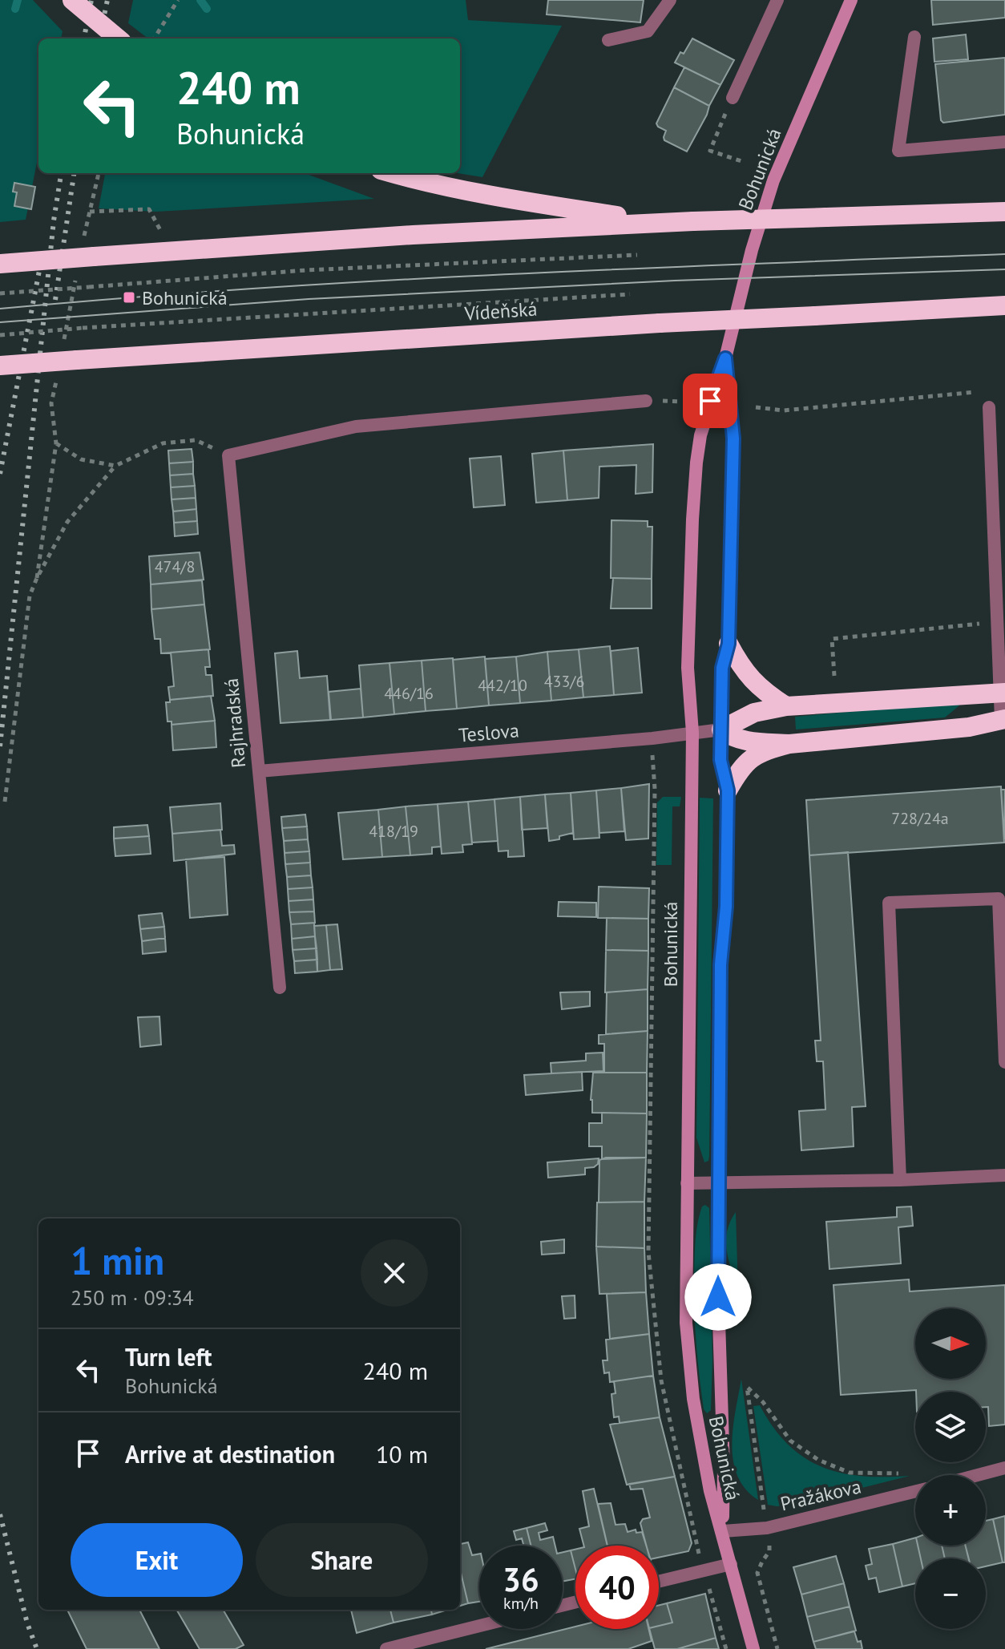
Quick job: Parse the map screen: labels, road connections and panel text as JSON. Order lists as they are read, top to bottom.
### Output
{
  "streets": {
    "highway": ["Vídeňská"],
    "street": [
      "Bohunická",
      "Rajhradská",
      "Teslova",
      "Pražákova"
    ]
  },
  "crossings": [
    ["Bohunická", "Teslova"],
    ["Bohunická", "Pražákova"],
    ["Rajhradská", "Teslova"]
  ],
  "places": {
    "transit": ["Bohunická"]
  },
  "house_numbers": [
    "474/8",
    "433/6",
    "442/10",
    "446/16",
    "728/24a",
    "418/19"
  ],
  "north": "right",
  "page": {
    "turn": ["240 m", "Bohunická"],
    "heading": ["1 min", "250 m · 09:34"],
    "map_buttons": ["+", "−"],
    "list": [
      {
        "name": "Turn left",
        "note": "Bohunická",
        "value": "240 m"
      },
      {
        "name": "Arrive at destination",
        "value": "10 m"
      }
    ],
    "buttons": ["Exit", "Share"],
    "speed": "36 km/h",
    "limit": "40"
  }
}
